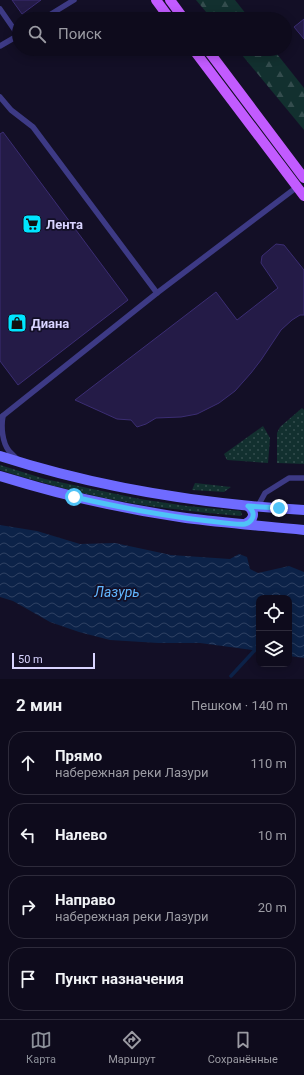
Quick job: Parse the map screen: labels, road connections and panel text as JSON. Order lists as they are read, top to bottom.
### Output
{
  "water": ["Лазурь"],
  "places": {
    "supermarket": ["Лента"],
    "shop": ["Диана"]
  },
  "scale_bar": "50 m",
  "page": {
    "search": "Поиск",
    "scale": "50 m",
    "heading": ["2 мин", "Пешком · 140 m"],
    "list": [
      ["Прямо", "набережная реки Лазури", "110 m"],
      ["Налево", "10 m"],
      ["Направо", "набережная реки Лазури", "20 m"],
      "Пункт назначения"
    ],
    "nav": ["Карта", "Маршрут", "Сохранённые"]
  }
}
